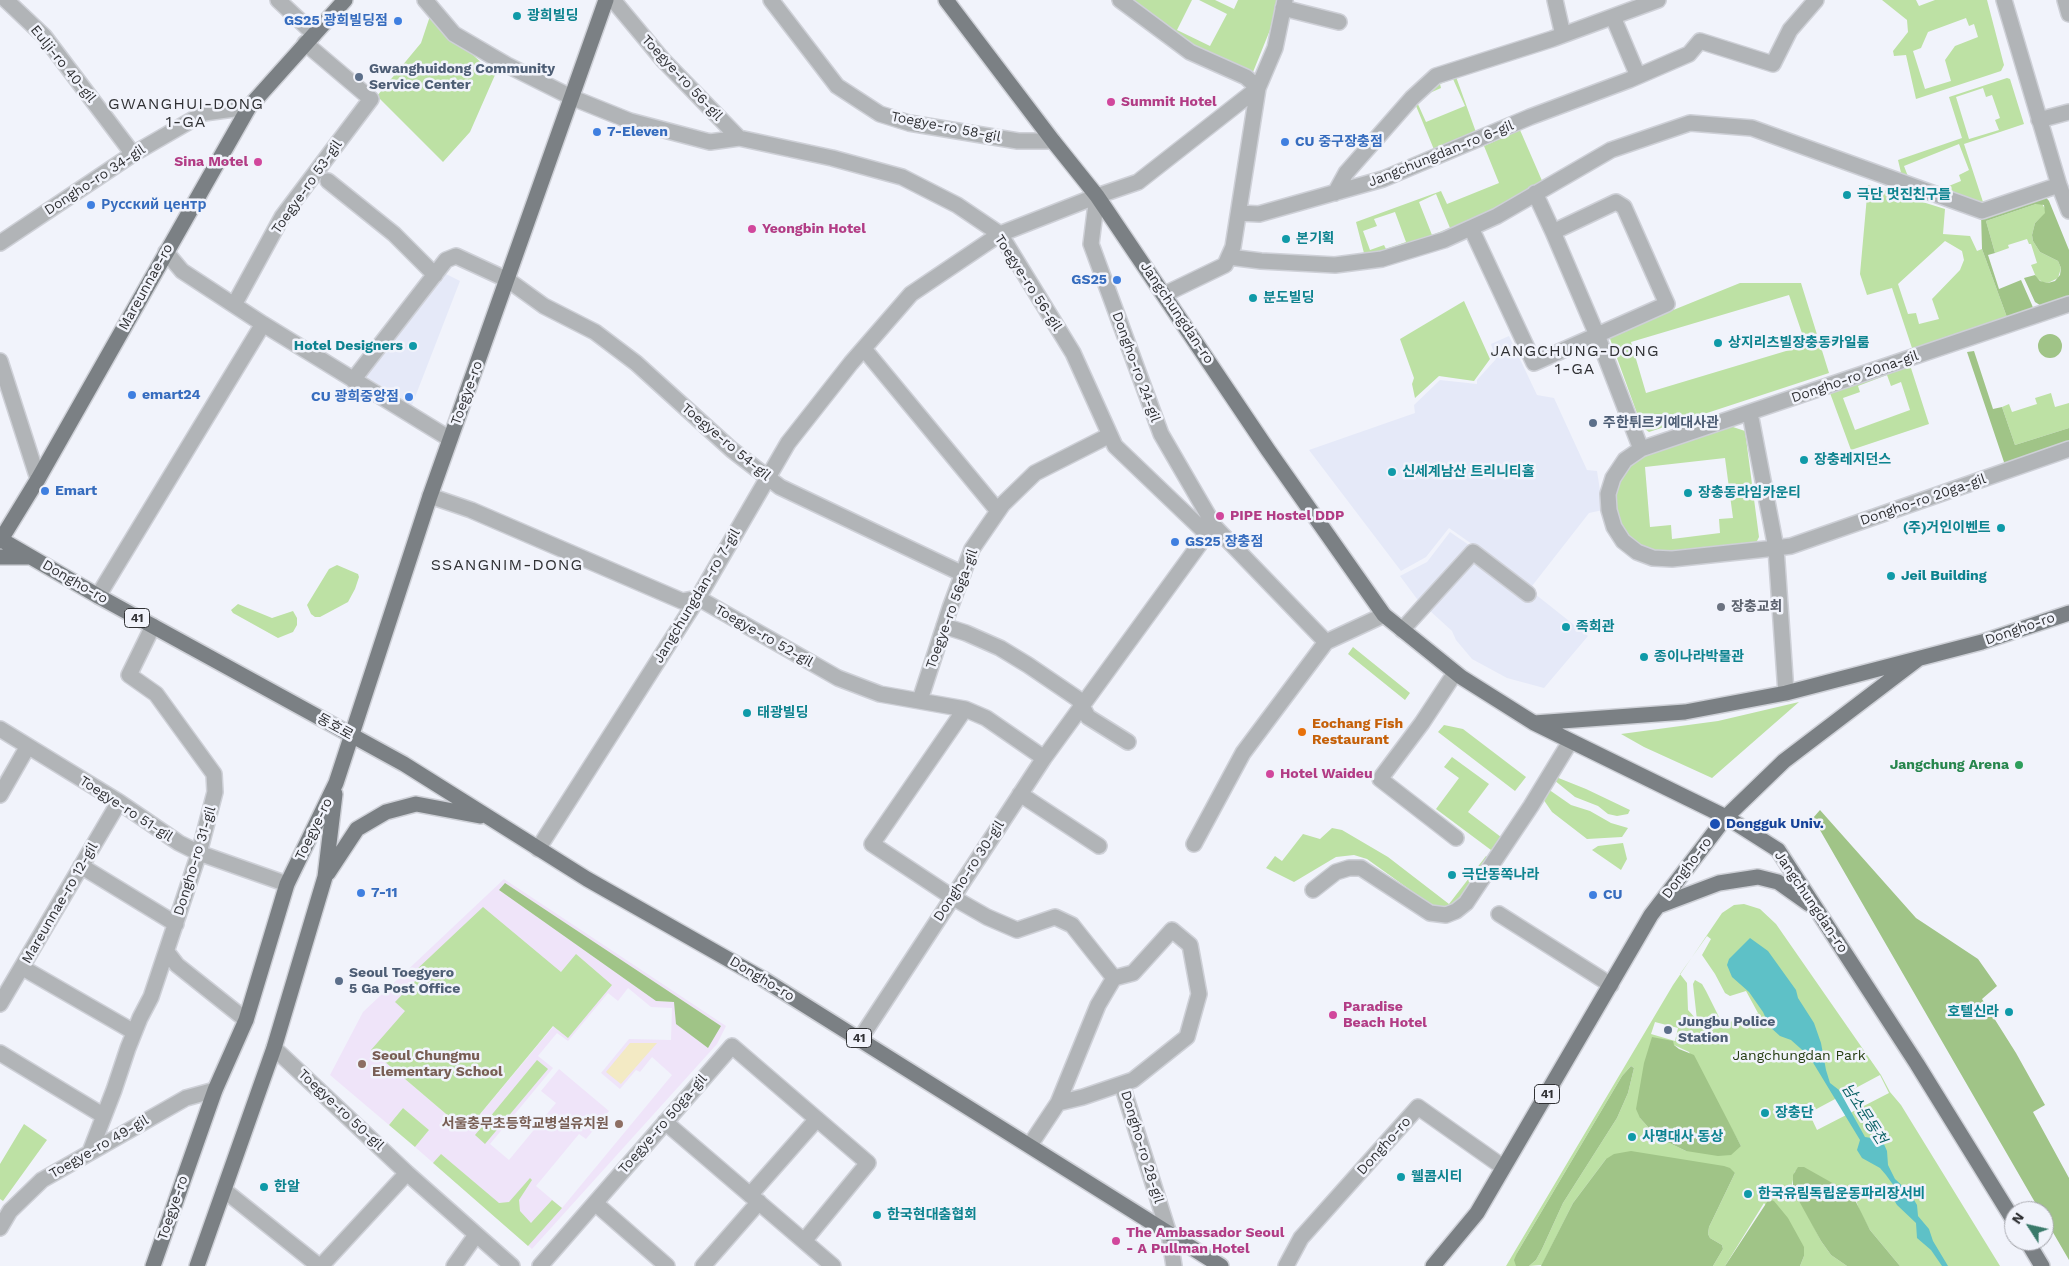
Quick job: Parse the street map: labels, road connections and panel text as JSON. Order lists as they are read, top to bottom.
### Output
{
  "streets": {
    "main road": [
      "Mareunnae-ro",
      "Jangchungdan-ro",
      "Toegye-ro",
      "Dongho-ro",
      "41",
      "동호로"
    ],
    "street": [
      "Eulji-ro 40-gil",
      "Toegye-ro 56-gil",
      "Toegye-ro 58-gil",
      "Jangchungdan-ro 6-gil",
      "Dongho-ro 34-gil",
      "Toegye-ro 53-gil",
      "Dongho-ro 24-gil",
      "Dongho-ro 20na-gil",
      "Toegye-ro 54-gil",
      "Dongho-ro 20ga-gil",
      "Jangchungdan-ro 7-gil",
      "Toegye-ro 56ga-gil",
      "Toegye-ro 52-gil",
      "Toegye-ro 51-gil",
      "Dongho-ro 31-gil",
      "Dongho-ro 30-gil",
      "Mareunnae-ro 12-gil",
      "Toegye-ro 50-gil",
      "Toegye-ro 50ga-gil",
      "Toegye-ro 49-gil",
      "Dongho-ro 28-gil"
    ]
  },
  "crossings": [
    ["Eulji-ro 40-gil", "Dongho-ro 34-gil"],
    ["Toegye-ro 56-gil", "Dongho-ro 24-gil"],
    ["Toegye-ro 56-gil", "Jangchungdan-ro 7-gil"],
    ["Toegye-ro 56-gil", "Toegye-ro 56ga-gil"],
    ["Toegye-ro 56-gil", "Dongho-ro 30-gil"],
    ["Toegye-ro 58-gil", "Jangchungdan-ro"],
    ["Dongho-ro 34-gil", "Mareunnae-ro"],
    ["Toegye-ro 53-gil", "Mareunnae-ro"],
    ["Mareunnae-ro", "Dongho-ro"],
    ["Jangchungdan-ro", "Dongho-ro 24-gil"],
    ["Jangchungdan-ro", "Dongho-ro"],
    ["Jangchungdan-ro", "Jangchungdan-ro 7-gil"],
    ["Dongho-ro 24-gil", "Jangchungdan-ro 7-gil"],
    ["Dongho-ro 24-gil", "Dongho-ro 30-gil"],
    ["Dongho-ro 20na-gil", "Dongho-ro 20ga-gil"],
    ["Toegye-ro", "Toegye-ro 54-gil"],
    ["Toegye-ro", "Toegye-ro 52-gil"],
    ["Toegye-ro", "동호로"],
    ["Toegye-ro", "Toegye-ro 51-gil"],
    ["Toegye-ro", "Toegye-ro 50-gil"],
    ["Toegye-ro", "Toegye-ro 49-gil"],
    ["Toegye-ro 54-gil", "Jangchungdan-ro 7-gil"],
    ["Toegye-ro 54-gil", "Toegye-ro 56ga-gil"],
    ["Dongho-ro", "Jangchungdan-ro 7-gil"],
    ["Dongho-ro", "동호로"],
    ["Dongho-ro", "Dongho-ro 31-gil"],
    ["Dongho-ro", "Dongho-ro 30-gil"],
    ["Dongho-ro", "Dongho-ro 28-gil"],
    ["Jangchungdan-ro 7-gil", "Toegye-ro 52-gil"],
    ["Toegye-ro 56ga-gil", "Toegye-ro 52-gil"],
    ["Toegye-ro 52-gil", "Dongho-ro 30-gil"],
    ["Toegye-ro 51-gil", "Dongho-ro 31-gil"],
    ["Toegye-ro 51-gil", "Mareunnae-ro 12-gil"],
    ["Dongho-ro 31-gil", "Mareunnae-ro 12-gil"],
    ["Dongho-ro 31-gil", "Toegye-ro 49-gil"]
  ],
  "districts": ["GWANGHUI-DONG 1-GA", "JANGCHUNG-DONG 1-GA", "SSANGNIM-DONG"],
  "water": ["남소문동천"],
  "parks": ["Jangchungdan Park"],
  "places": [
    "광희빌딩",
    "GS25 광희빌딩점",
    "Gwanghuidong Community Service Center",
    "Summit Hotel",
    "7-Eleven",
    "CU 중구장충점",
    "Sina Motel",
    "극단 멋진친구들",
    "Русский центр",
    "Yeongbin Hotel",
    "본기획",
    "GS25",
    "분도빌딩",
    "상지리츠빌장충동카일룸",
    "Hotel Designers",
    "emart24",
    "CU 광희중앙점",
    "주한튀르키예대사관",
    "장충레지던스",
    "신세계남산 트리니티홀",
    "Emart",
    "장충동라임카운티",
    "PIPE Hostel DDP",
    "(주)거인이벤트",
    "GS25 장충점",
    "Jeil Building",
    "장충교회",
    "족회관",
    "종이나라박물관",
    "태광빌딩",
    "Eochang Fish Restaurant",
    "Jangchung Arena",
    "Hotel Waideu",
    "Dongguk Univ.",
    "극단동쪽나라",
    "7-11",
    "CU",
    "Seoul Toegyero 5 Ga Post Office",
    "호텔신라",
    "Paradise Beach Hotel",
    "Jungbu Police Station",
    "Seoul Chungmu Elementary School",
    "장충단",
    "서울충무초등학교병설유치원",
    "사명대사 동상",
    "웰콤시티",
    "한알",
    "한국유림독립운동파리장서비",
    "한국현대춤협회",
    "The Ambassador Seoul - A Pullman Hotel"
  ],
  "north": "top left"
}
